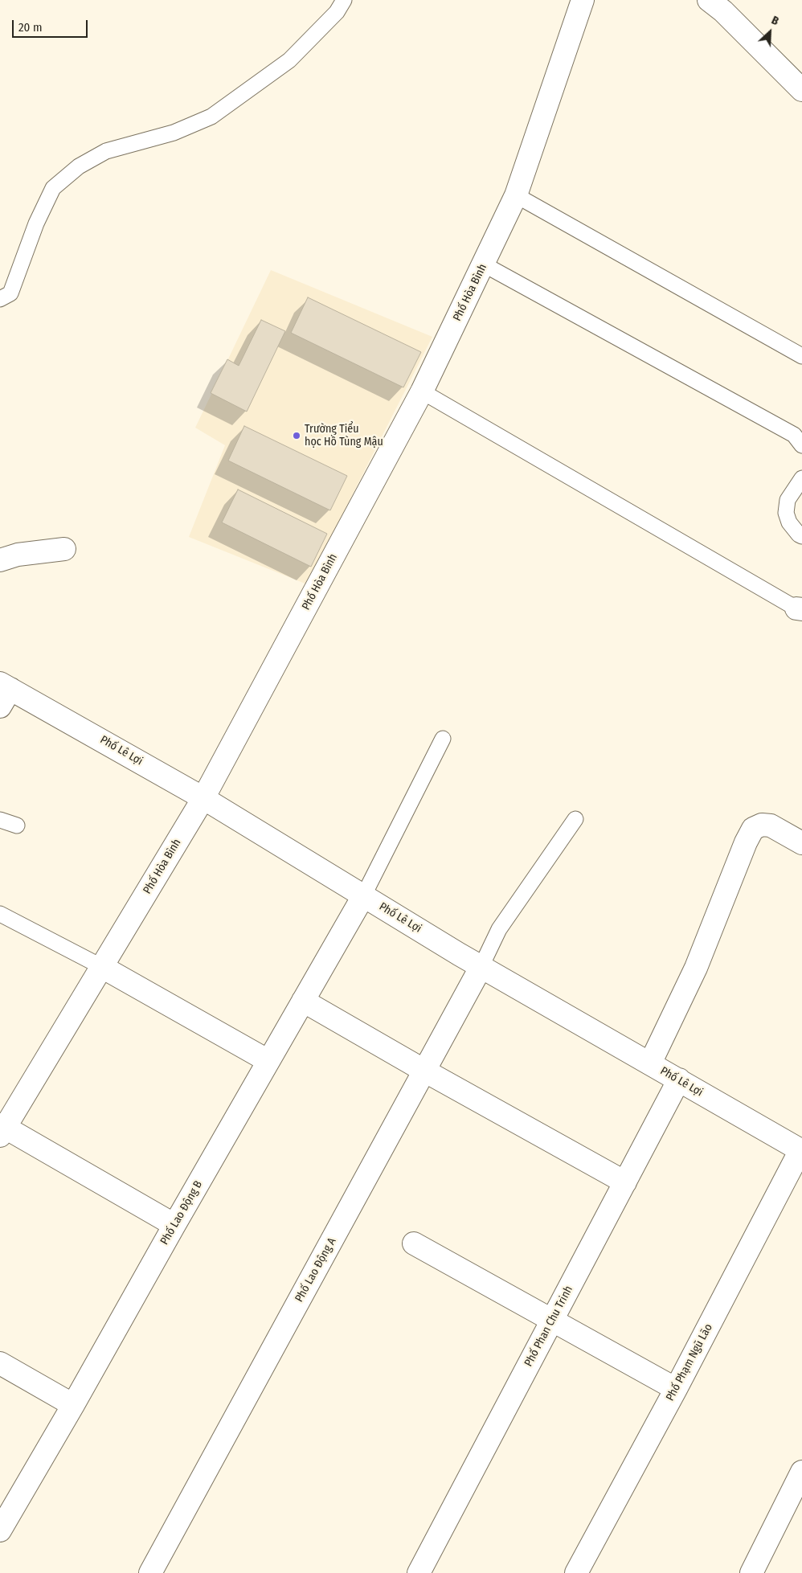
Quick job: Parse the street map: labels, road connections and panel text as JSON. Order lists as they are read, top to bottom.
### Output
{
  "streets": {
    "street": [
      "Phố Hòa Bình",
      "Phố Lê Lợi",
      "Phố Lao Động B",
      "Phố Lao Động A",
      "Phố Phan Chu Trinh",
      "Phố Phạm Ngũ Lão"
    ]
  },
  "crossings": [
    ["Phố Hòa Bình", "Phố Lê Lợi"],
    ["Phố Lê Lợi", "Phố Lao Động B"],
    ["Phố Lê Lợi", "Phố Lao Động A"],
    ["Phố Lê Lợi", "Phố Phan Chu Trinh"],
    ["Phố Lê Lợi", "Phố Phạm Ngũ Lão"]
  ],
  "places": ["Trường Tiểu học Hồ Tùng Mậu"],
  "scale_bar": "20 m",
  "north": "top right"
}
